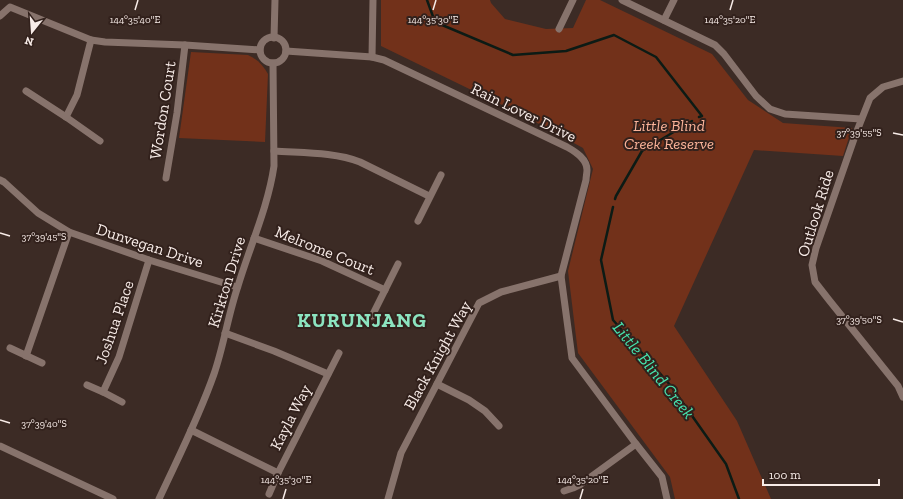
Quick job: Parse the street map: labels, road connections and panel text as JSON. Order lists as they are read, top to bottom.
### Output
{
  "streets": {
    "street": [
      "Wordon Court",
      "Rain Lover Drive",
      "Outlook Ride",
      "Dunvegan Drive",
      "Melrome Court",
      "Kirkton Drive",
      "Joshua Place",
      "Black Knight Way",
      "Kayla Way"
    ]
  },
  "crossings": [
    ["Rain Lover Drive", "Kirkton Drive"],
    ["Rain Lover Drive", "Black Knight Way"],
    ["Dunvegan Drive", "Kirkton Drive"],
    ["Dunvegan Drive", "Joshua Place"],
    ["Melrome Court", "Kirkton Drive"],
    ["Kirkton Drive", "Kayla Way"]
  ],
  "districts": ["KURUNJANG"],
  "water": ["Little Blind Creek"],
  "parks": ["Little Blind Creek Reserve"],
  "scale_bar": "100 m",
  "north": "bottom",
  "coordinates": [
    "144°35'40\"E",
    "144°35'30\"E",
    "144°35'20\"E",
    "37°39'55\"S",
    "37°39'45\"S",
    "37°39'50\"S",
    "37°39'40\"S"
  ]
}
